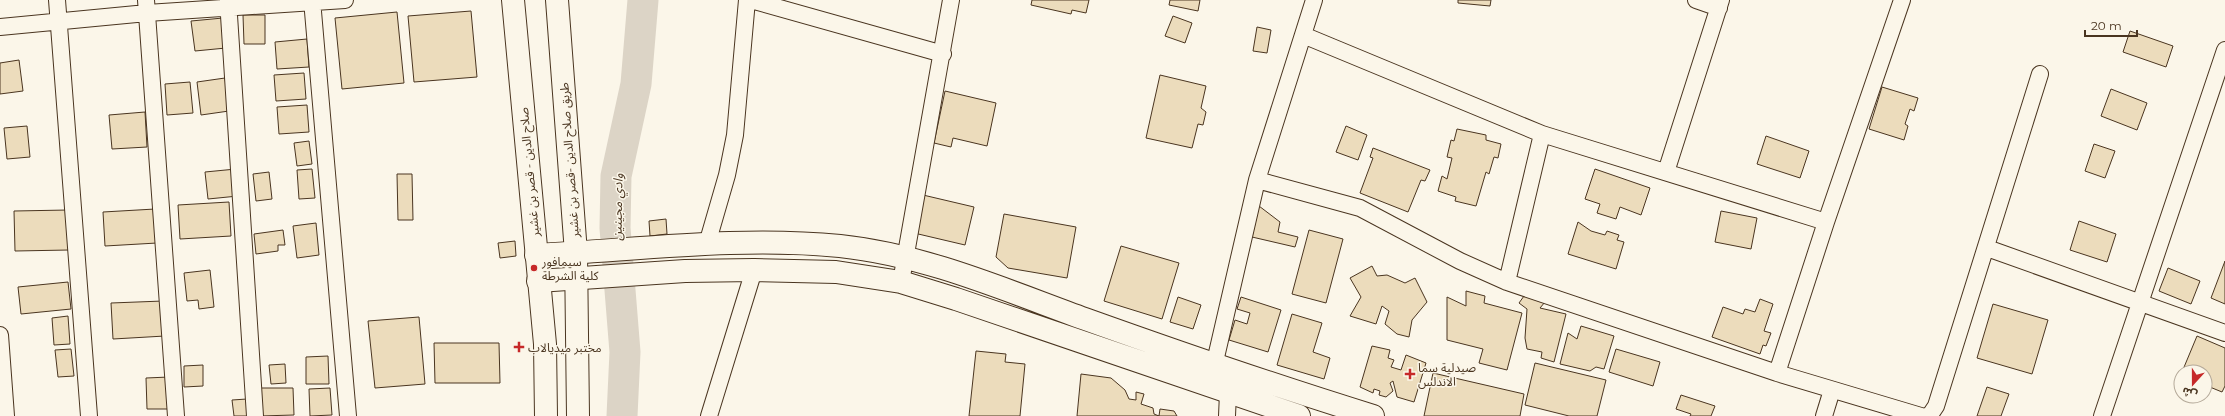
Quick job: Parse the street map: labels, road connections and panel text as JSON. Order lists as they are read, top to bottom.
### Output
{
  "streets": {
    "main road": ["طريق صلاح الدين -قصر بن غشير", "صلاح الدين - قصر بن غشير"]
  },
  "water": ["وادي مجينين"],
  "places": {
    "other": ["سيمافور كلية الشرطة"],
    "health": ["مختبر ميديالاب", "صيدلية سما الاندلس"]
  },
  "scale_bar": "20 m",
  "north": "bottom"
}
